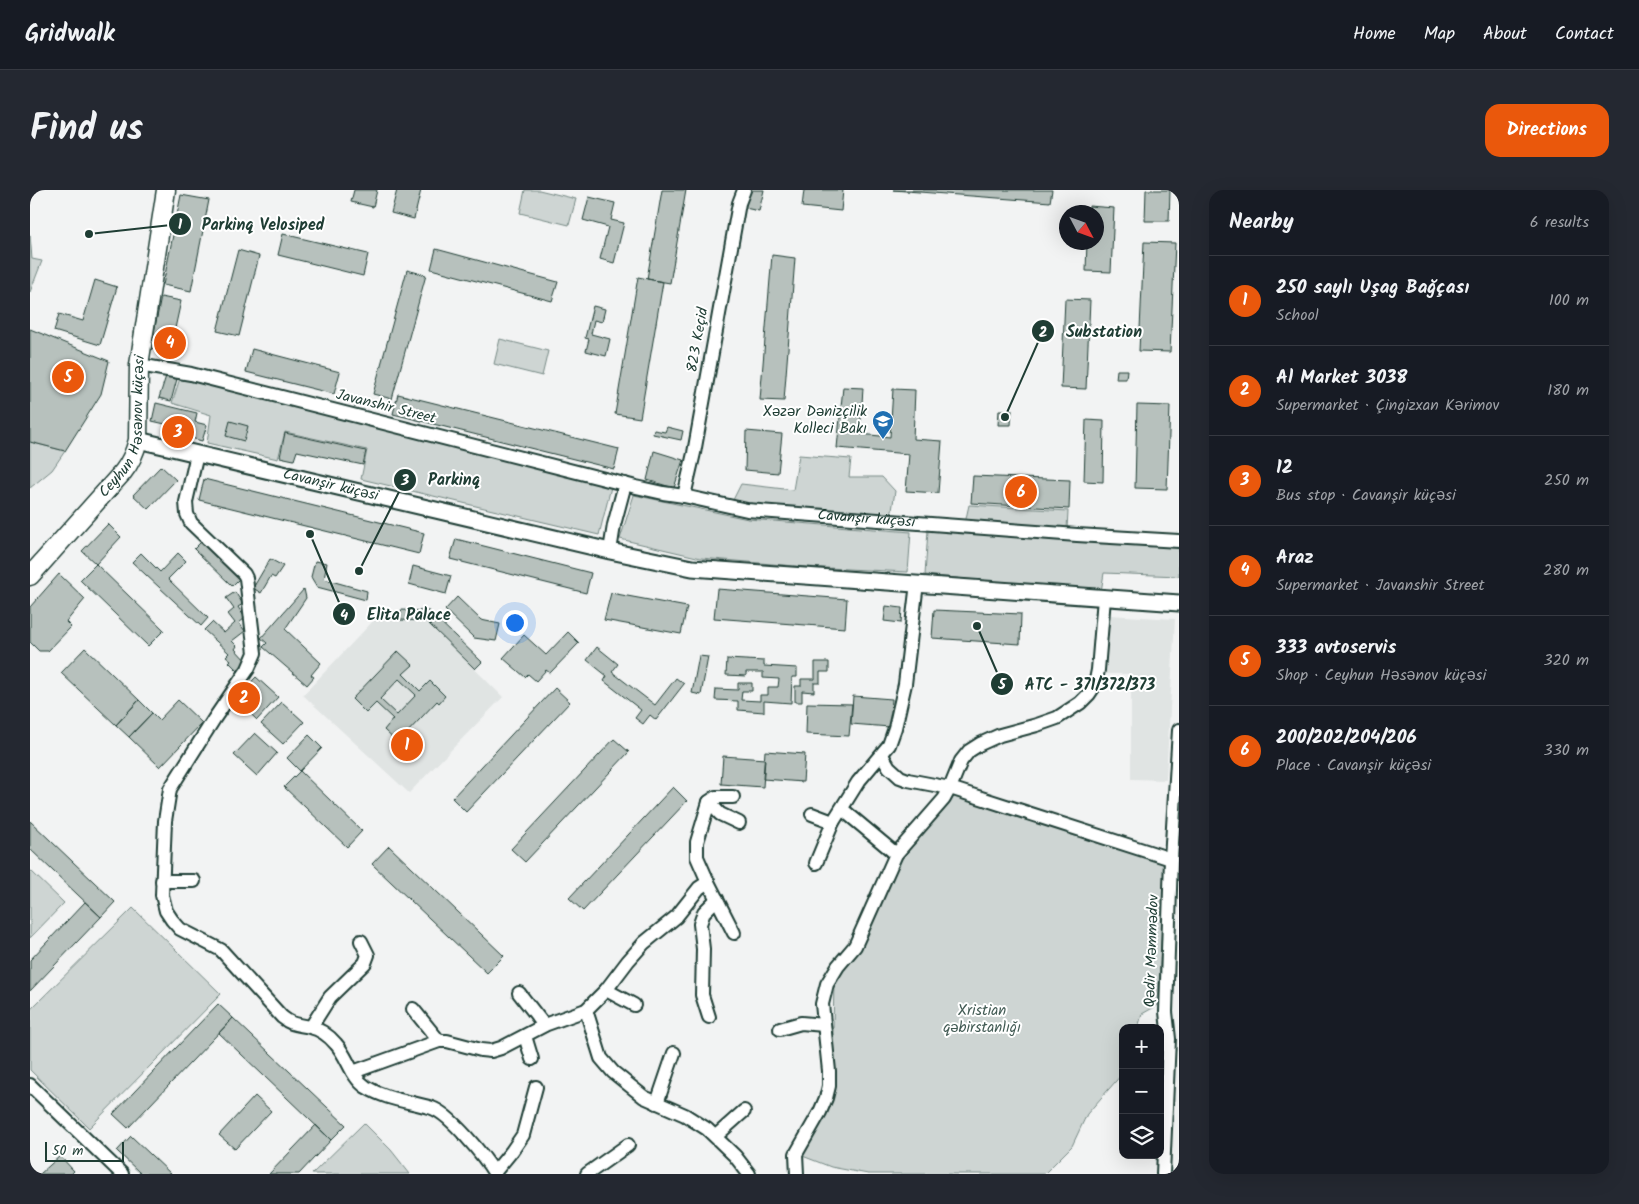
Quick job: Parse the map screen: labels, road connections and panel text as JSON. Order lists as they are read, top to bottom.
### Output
{
  "streets": {
    "main road": ["Ceyhun Həsənov küçəsi"],
    "street": [
      "823 Keçid",
      "Javanshir Street",
      "Cavanşir küçəsi",
      "Qədir Məmmədov"
    ]
  },
  "crossings": [
    ["823 Keçid", "Cavanşir küçəsi"],
    ["Javanshir Street", "Ceyhun Həsənov küçəsi"],
    ["Javanshir Street", "Cavanşir küçəsi"],
    ["Ceyhun Həsənov küçəsi", "Cavanşir küçəsi"]
  ],
  "parks": ["Xristian qəbirstanlığı"],
  "places": {
    "other": [
      "Parkinq Velosiped",
      "Substation",
      "Elita Palace",
      "Parkinq",
      "ATC - 371/372/373"
    ],
    "school or university": ["Xəzər Dənizçilik Kolleci Bakı"]
  },
  "scale_bar": "50 m",
  "north": "bottom right",
  "page": {
    "header": "Gridwalk",
    "nav": [
      "Home",
      "Map",
      "About",
      "Contact"
    ],
    "title": "Find us",
    "buttons": "Directions",
    "heading": ["Nearby", "6 results"],
    "list": [
      {
        "mark": "1",
        "name": "250 saylı Uşag Bağçası",
        "note": "School",
        "value": "100 m"
      },
      {
        "mark": "2",
        "name": "Al Market 3038",
        "note": "Supermarket · Çingizxan Kərimov",
        "value": "180 m"
      },
      {
        "mark": "3",
        "name": "12",
        "note": "Bus stop · Cavanşir küçəsi",
        "value": "250 m"
      },
      {
        "mark": "4",
        "name": "Araz",
        "note": "Supermarket · Javanshir Street",
        "value": "280 m"
      },
      {
        "mark": "5",
        "name": "333 avtoservis",
        "note": "Shop · Ceyhun Həsənov küçəsi",
        "value": "320 m"
      },
      {
        "mark": "6",
        "name": "200/202/204/206",
        "note": "Place · Cavanşir küçəsi",
        "value": "330 m"
      }
    ],
    "pins": [
      "4",
      "5",
      "3",
      "6",
      "2",
      "1"
    ],
    "map_buttons": ["+", "−"],
    "scale": "50 m"
  }
}
